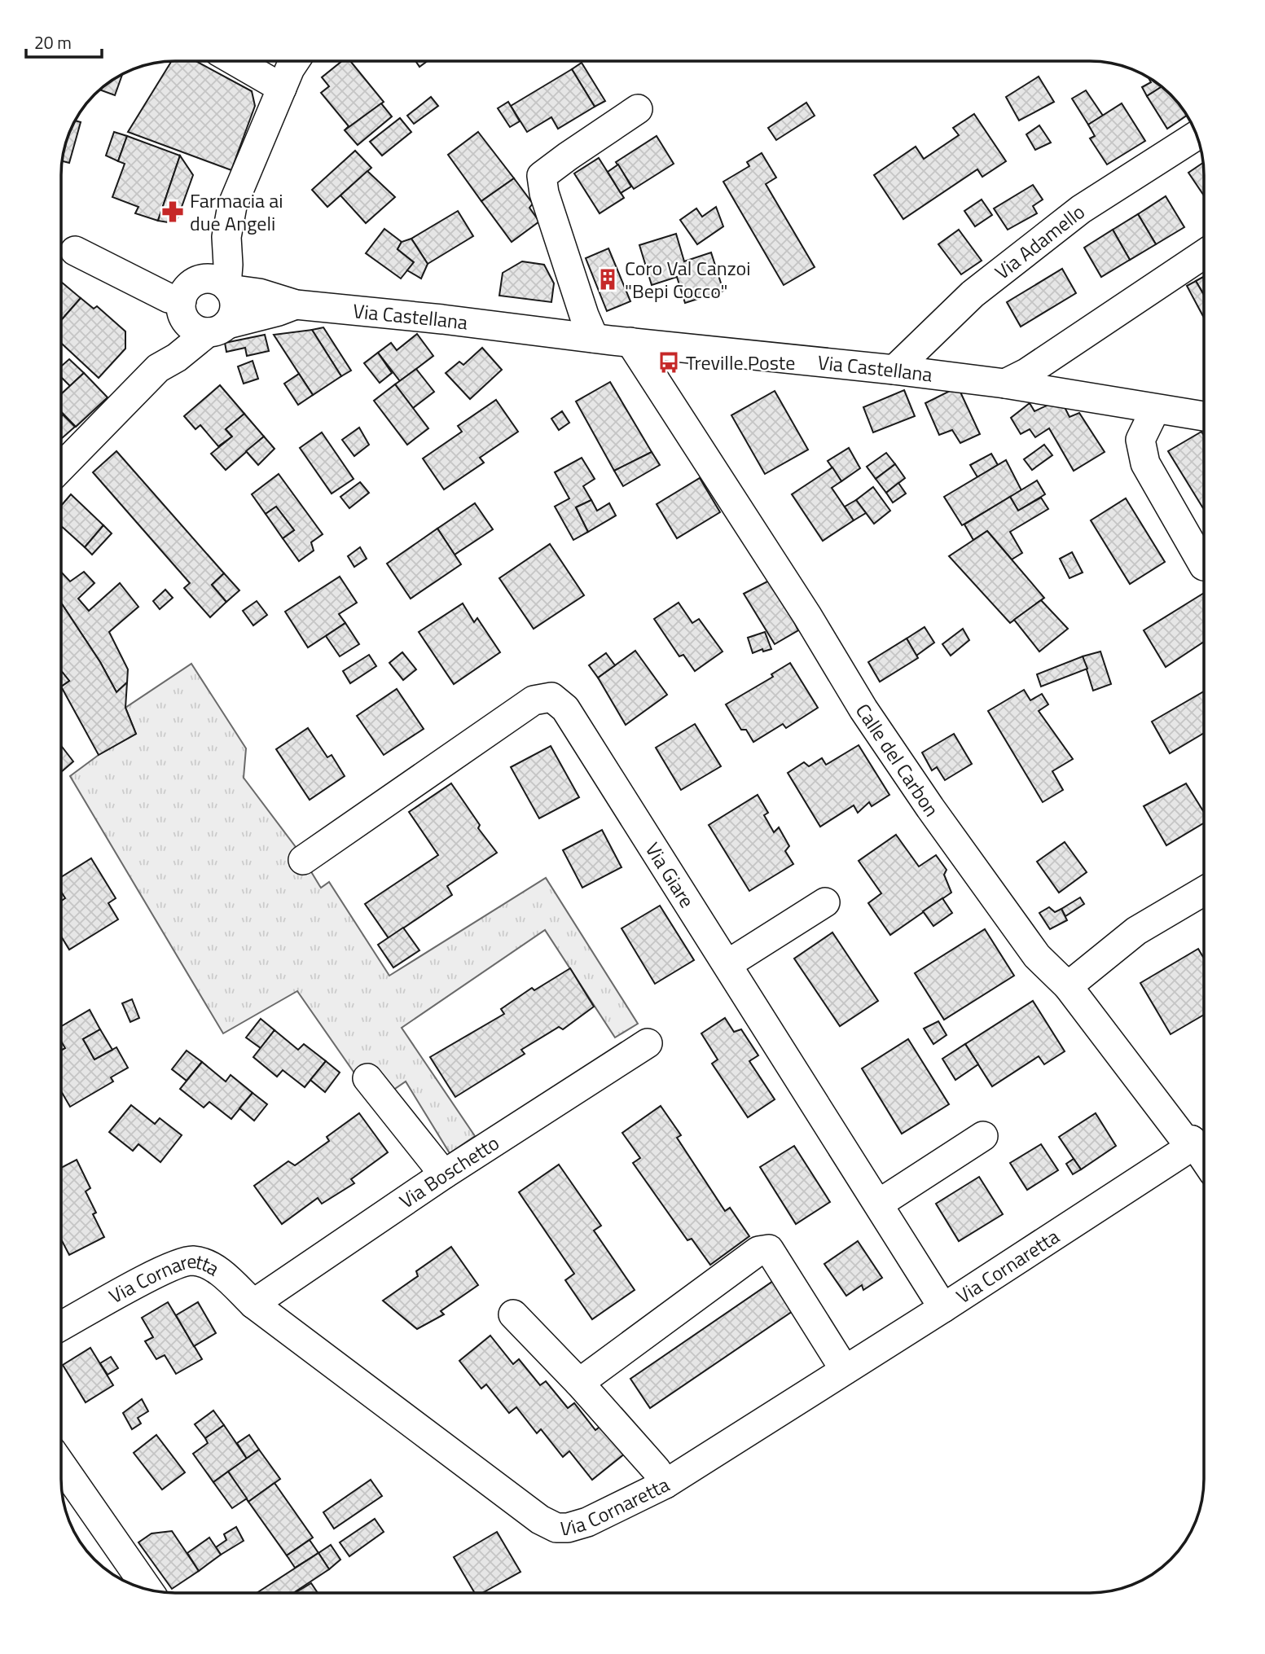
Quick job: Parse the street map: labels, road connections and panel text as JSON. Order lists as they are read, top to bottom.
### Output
{
  "streets": {
    "street": [
      "Via Adamello",
      "Via Castellana",
      "Calle del Carbon",
      "Via Giare",
      "Via Boschetto",
      "Via Cornaretta"
    ]
  },
  "crossings": [
    ["Via Adamello", "Via Castellana"],
    ["Via Castellana", "Calle del Carbon"],
    ["Calle del Carbon", "Via Cornaretta"],
    ["Via Giare", "Via Cornaretta"],
    ["Via Boschetto", "Via Cornaretta"]
  ],
  "places": {
    "pharmacy": ["Farmacia ai due Angeli"],
    "building": ["Coro Val Canzoi \"Bepi Cocco\""],
    "bus stop": ["Treville Poste"]
  },
  "scale_bar": "20 m"
}
